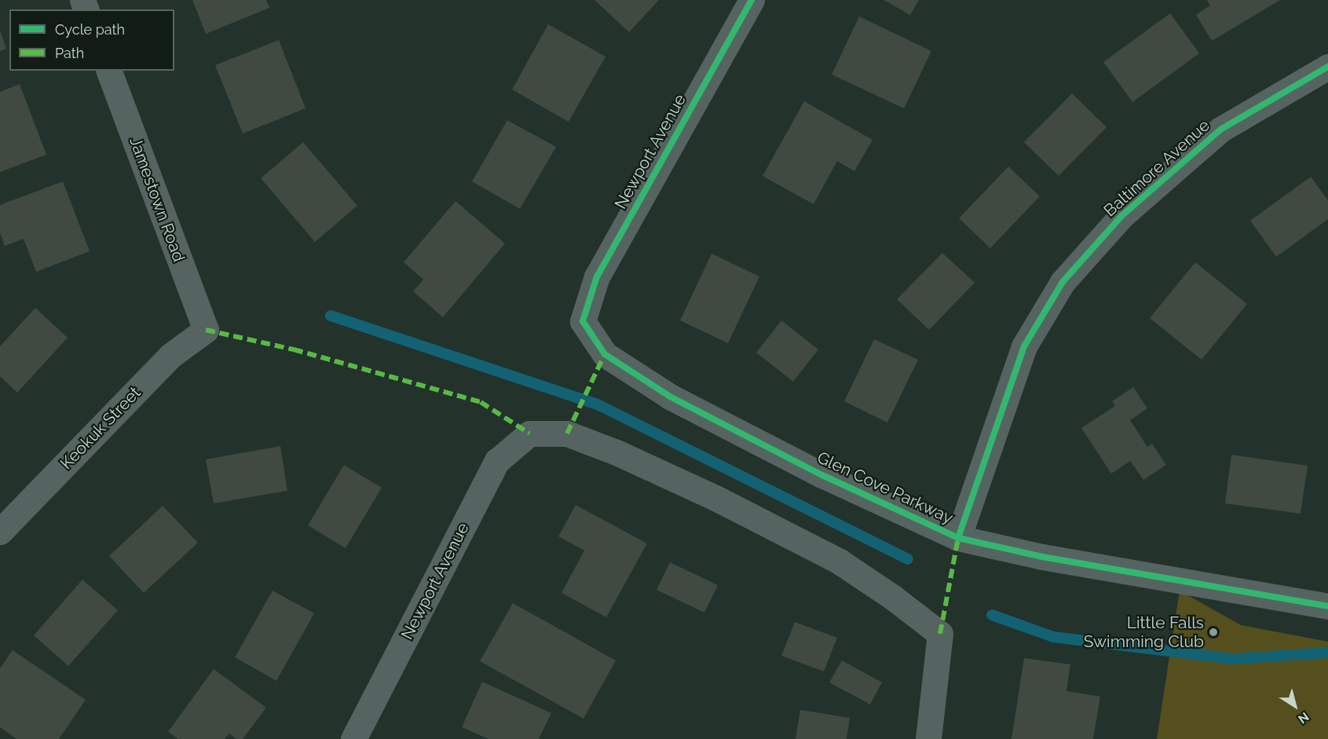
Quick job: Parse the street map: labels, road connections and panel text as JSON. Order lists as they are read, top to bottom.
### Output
{
  "streets": {
    "street": [
      "Newport Avenue",
      "Baltimore Avenue",
      "Jamestown Road",
      "Keokuk Street",
      "Glen Cove Parkway"
    ]
  },
  "crossings": [
    ["Newport Avenue", "Glen Cove Parkway"],
    ["Baltimore Avenue", "Glen Cove Parkway"],
    ["Jamestown Road", "Keokuk Street"]
  ],
  "places": ["Little Falls Swimming Club"],
  "legend": ["Cycle path", "Path"],
  "north": "bottom right"
}
